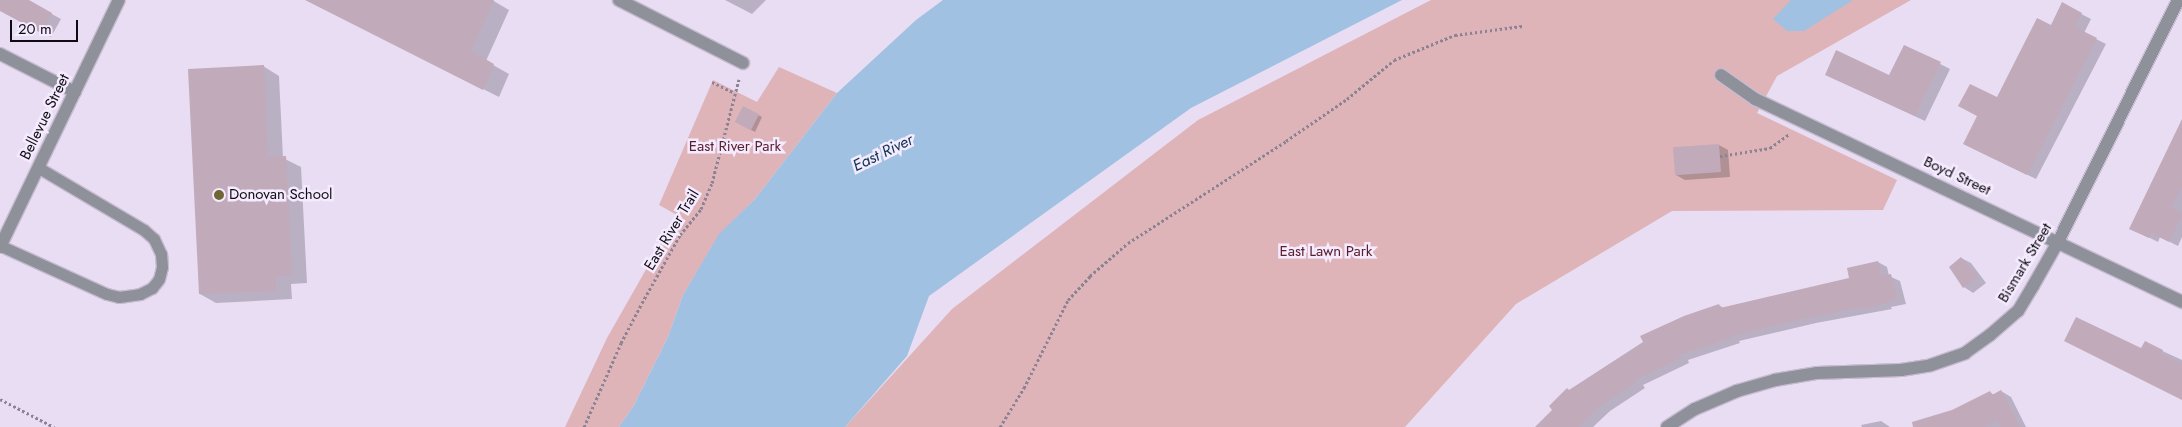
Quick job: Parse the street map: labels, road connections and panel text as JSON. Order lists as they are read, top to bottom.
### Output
{
  "streets": {
    "street": ["Bellevue Street", "Boyd Street", "Bismark Street"],
    "path": ["East River Trail"]
  },
  "crossings": [
    ["Boyd Street", "Bismark Street"]
  ],
  "water": ["East River"],
  "parks": ["East River Park", "East Lawn Park"],
  "places": ["Donovan School"],
  "scale_bar": "20 m"
}
